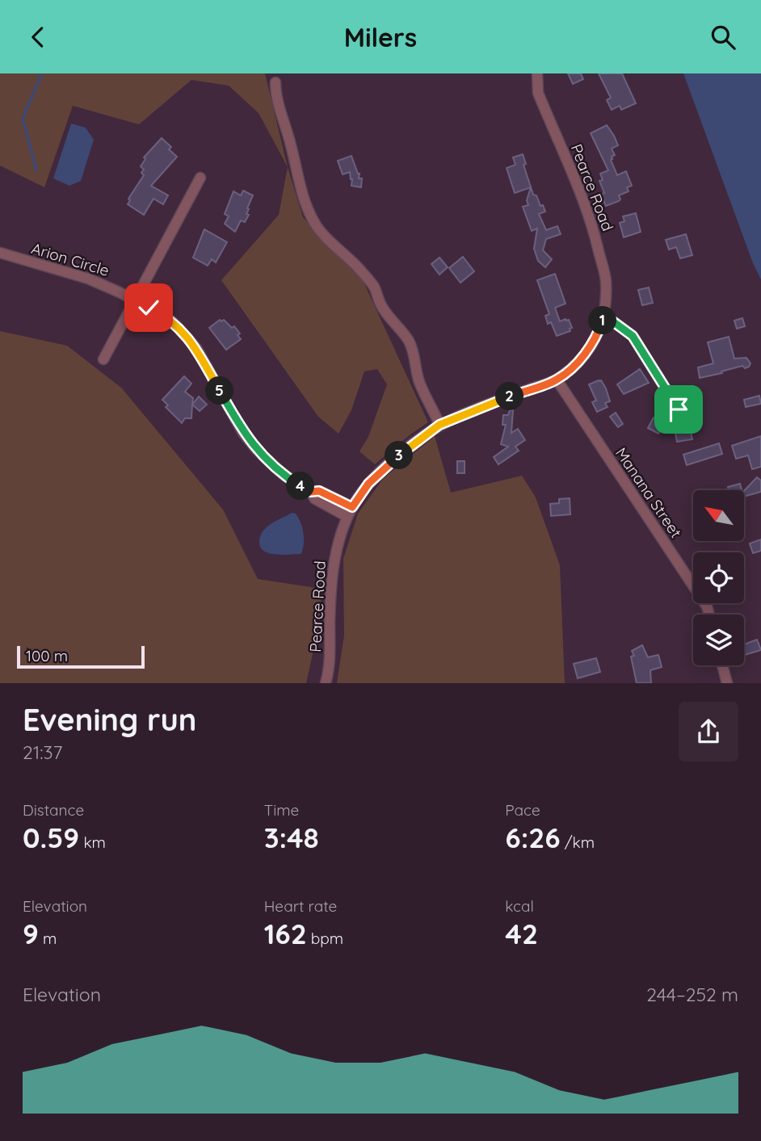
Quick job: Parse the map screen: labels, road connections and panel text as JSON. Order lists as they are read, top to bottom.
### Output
{
  "streets": {
    "street": ["Pearce Road", "Arion Circle", "Manana Street"]
  },
  "crossings": [
    ["Pearce Road", "Arion Circle"],
    ["Pearce Road", "Manana Street"]
  ],
  "scale_bar": "100 m",
  "north": "top left",
  "page": {
    "header": "Milers",
    "pins": [
      "1",
      "5",
      "2",
      "3",
      "4"
    ],
    "scale": "100 m",
    "heading": ["Evening run", "21:37"],
    "stats": [
      ["Distance", "0.59 km"],
      ["Time", "3:48"],
      ["Pace", "6:26 /km"],
      ["Elevation", "9 m"],
      ["Heart rate", "162 bpm"],
      ["kcal", "42"]
    ],
    "chart": ["Elevation", "244–252 m"]
  }
}
